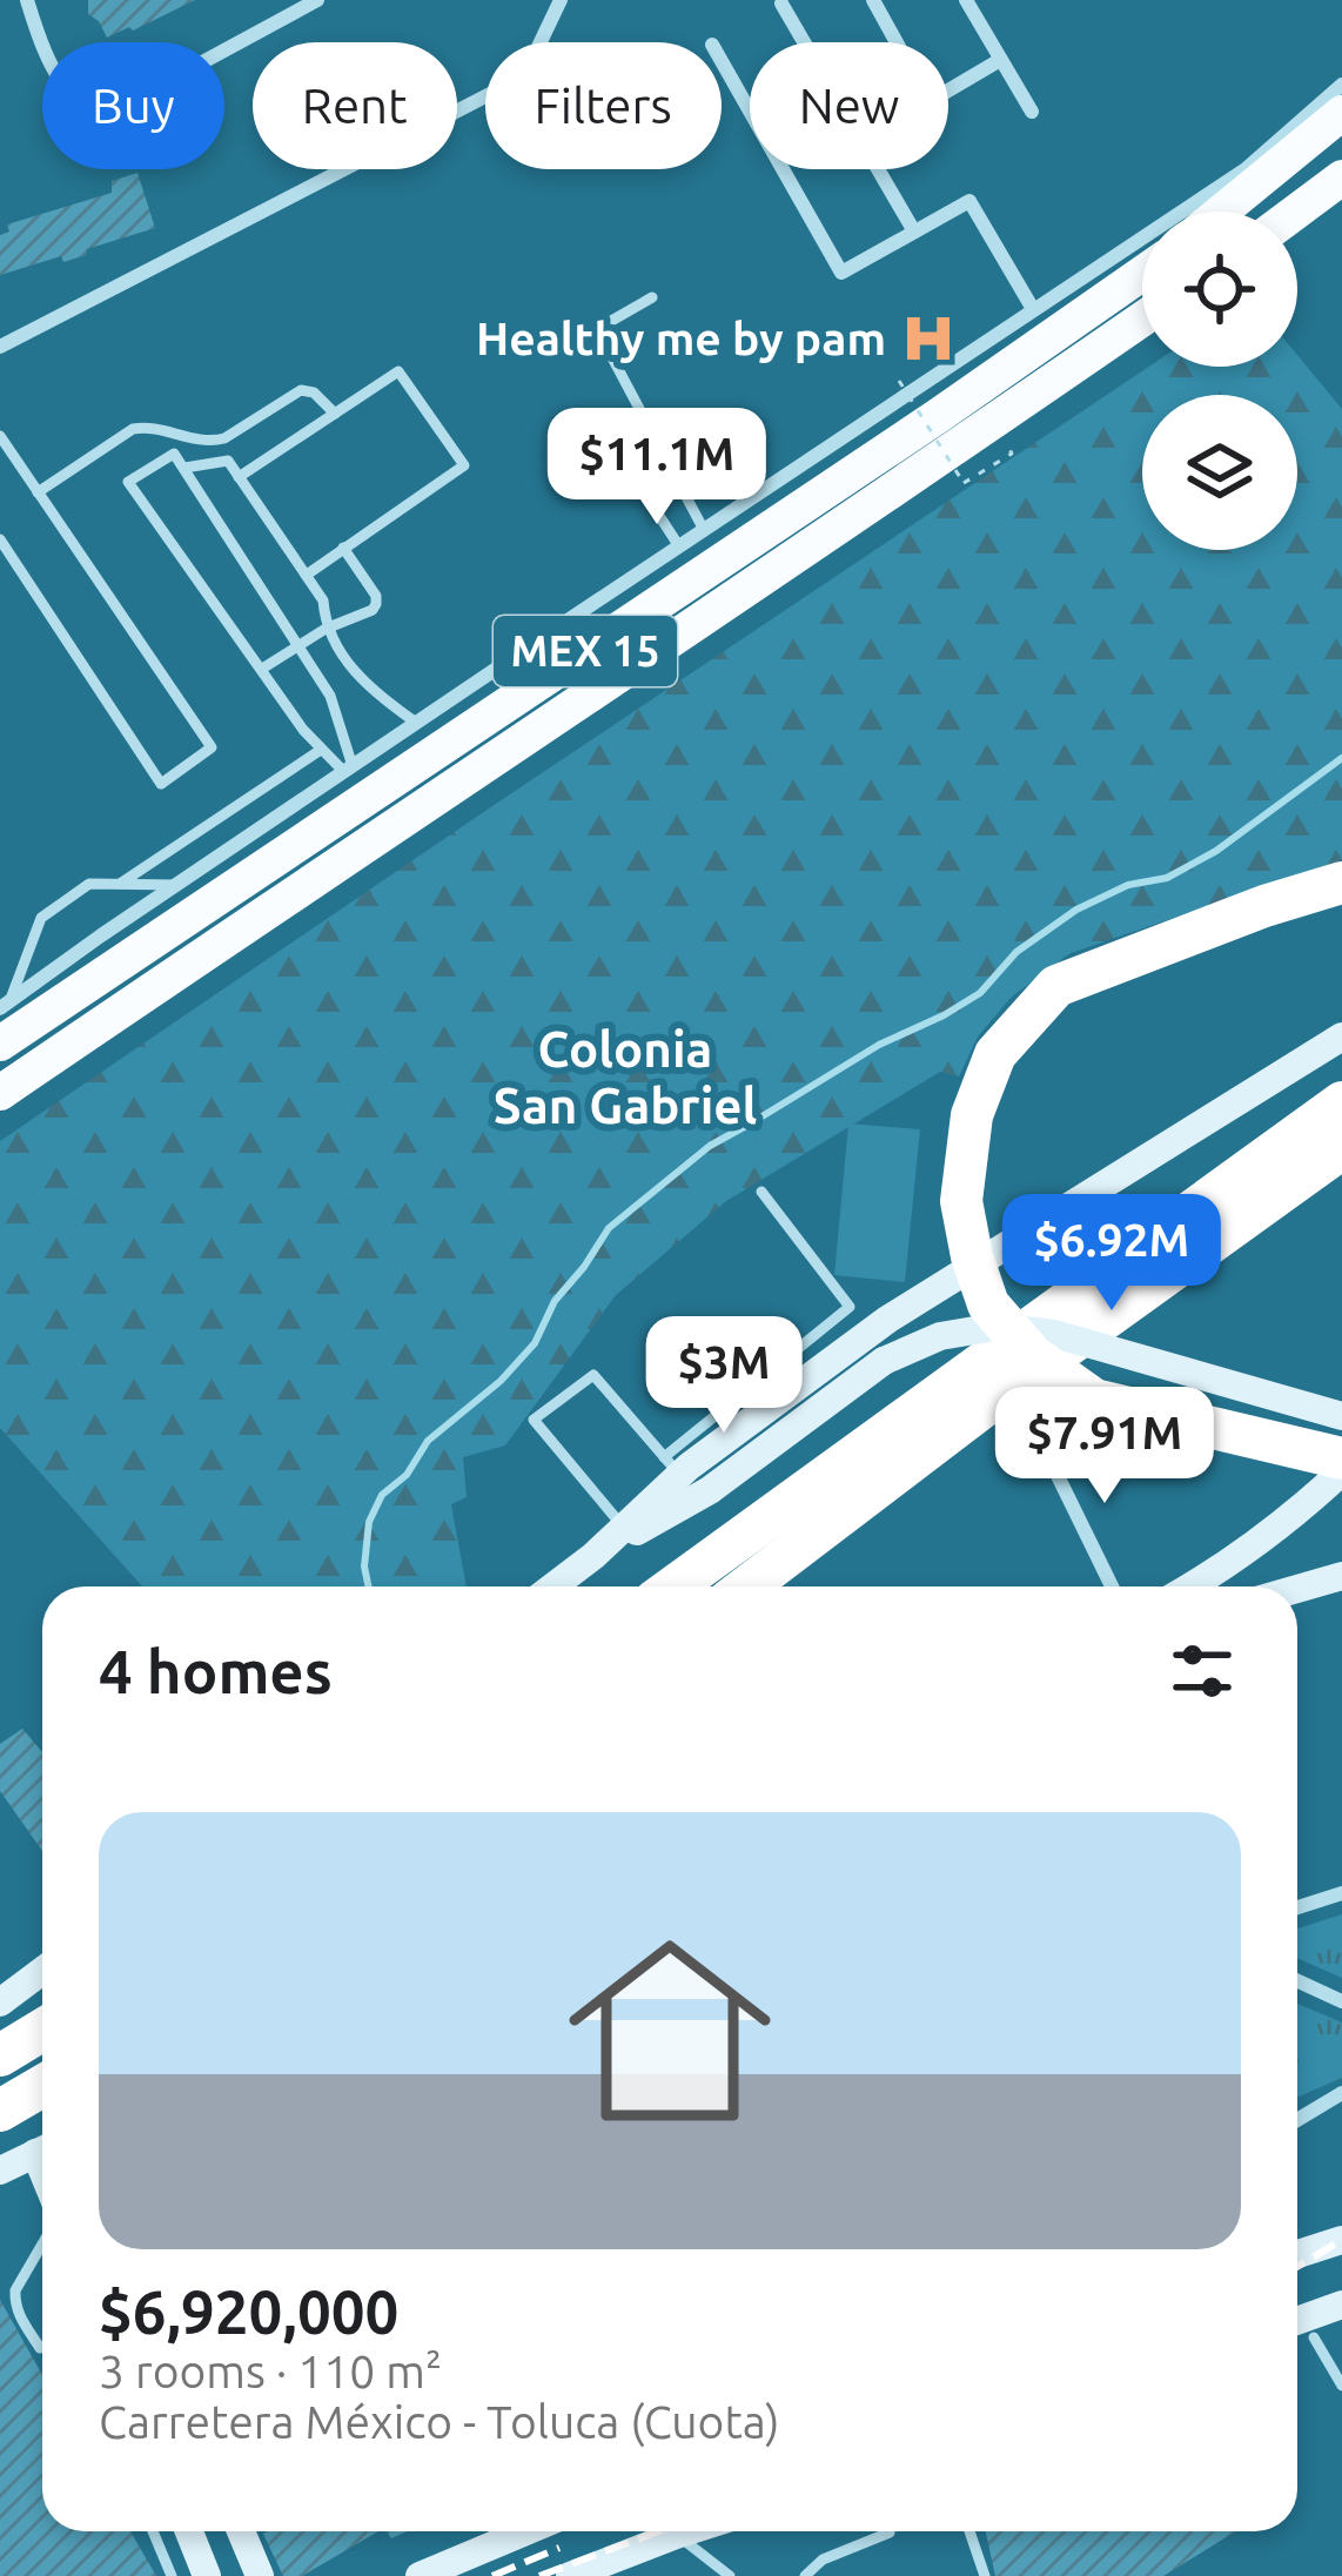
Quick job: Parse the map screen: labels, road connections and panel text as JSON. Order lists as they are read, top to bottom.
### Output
{
  "streets": {
    "main road": ["MEX 15"]
  },
  "districts": ["Colonia San Gabriel"],
  "places": {
    "hospital": ["Healthy me by pam"]
  },
  "page": {
    "chip": [
      "Buy",
      "Rent",
      "Filters",
      "New"
    ],
    "price": [
      "$11.1M",
      "$6.92M",
      "$3M",
      "$7.91M"
    ],
    "heading": "4 homes",
    "list": [
      {
        "name": "$6,920,000",
        "note": "3 rooms · 110 m² · Carretera México - Toluca (Cuota)"
      }
    ]
  }
}
